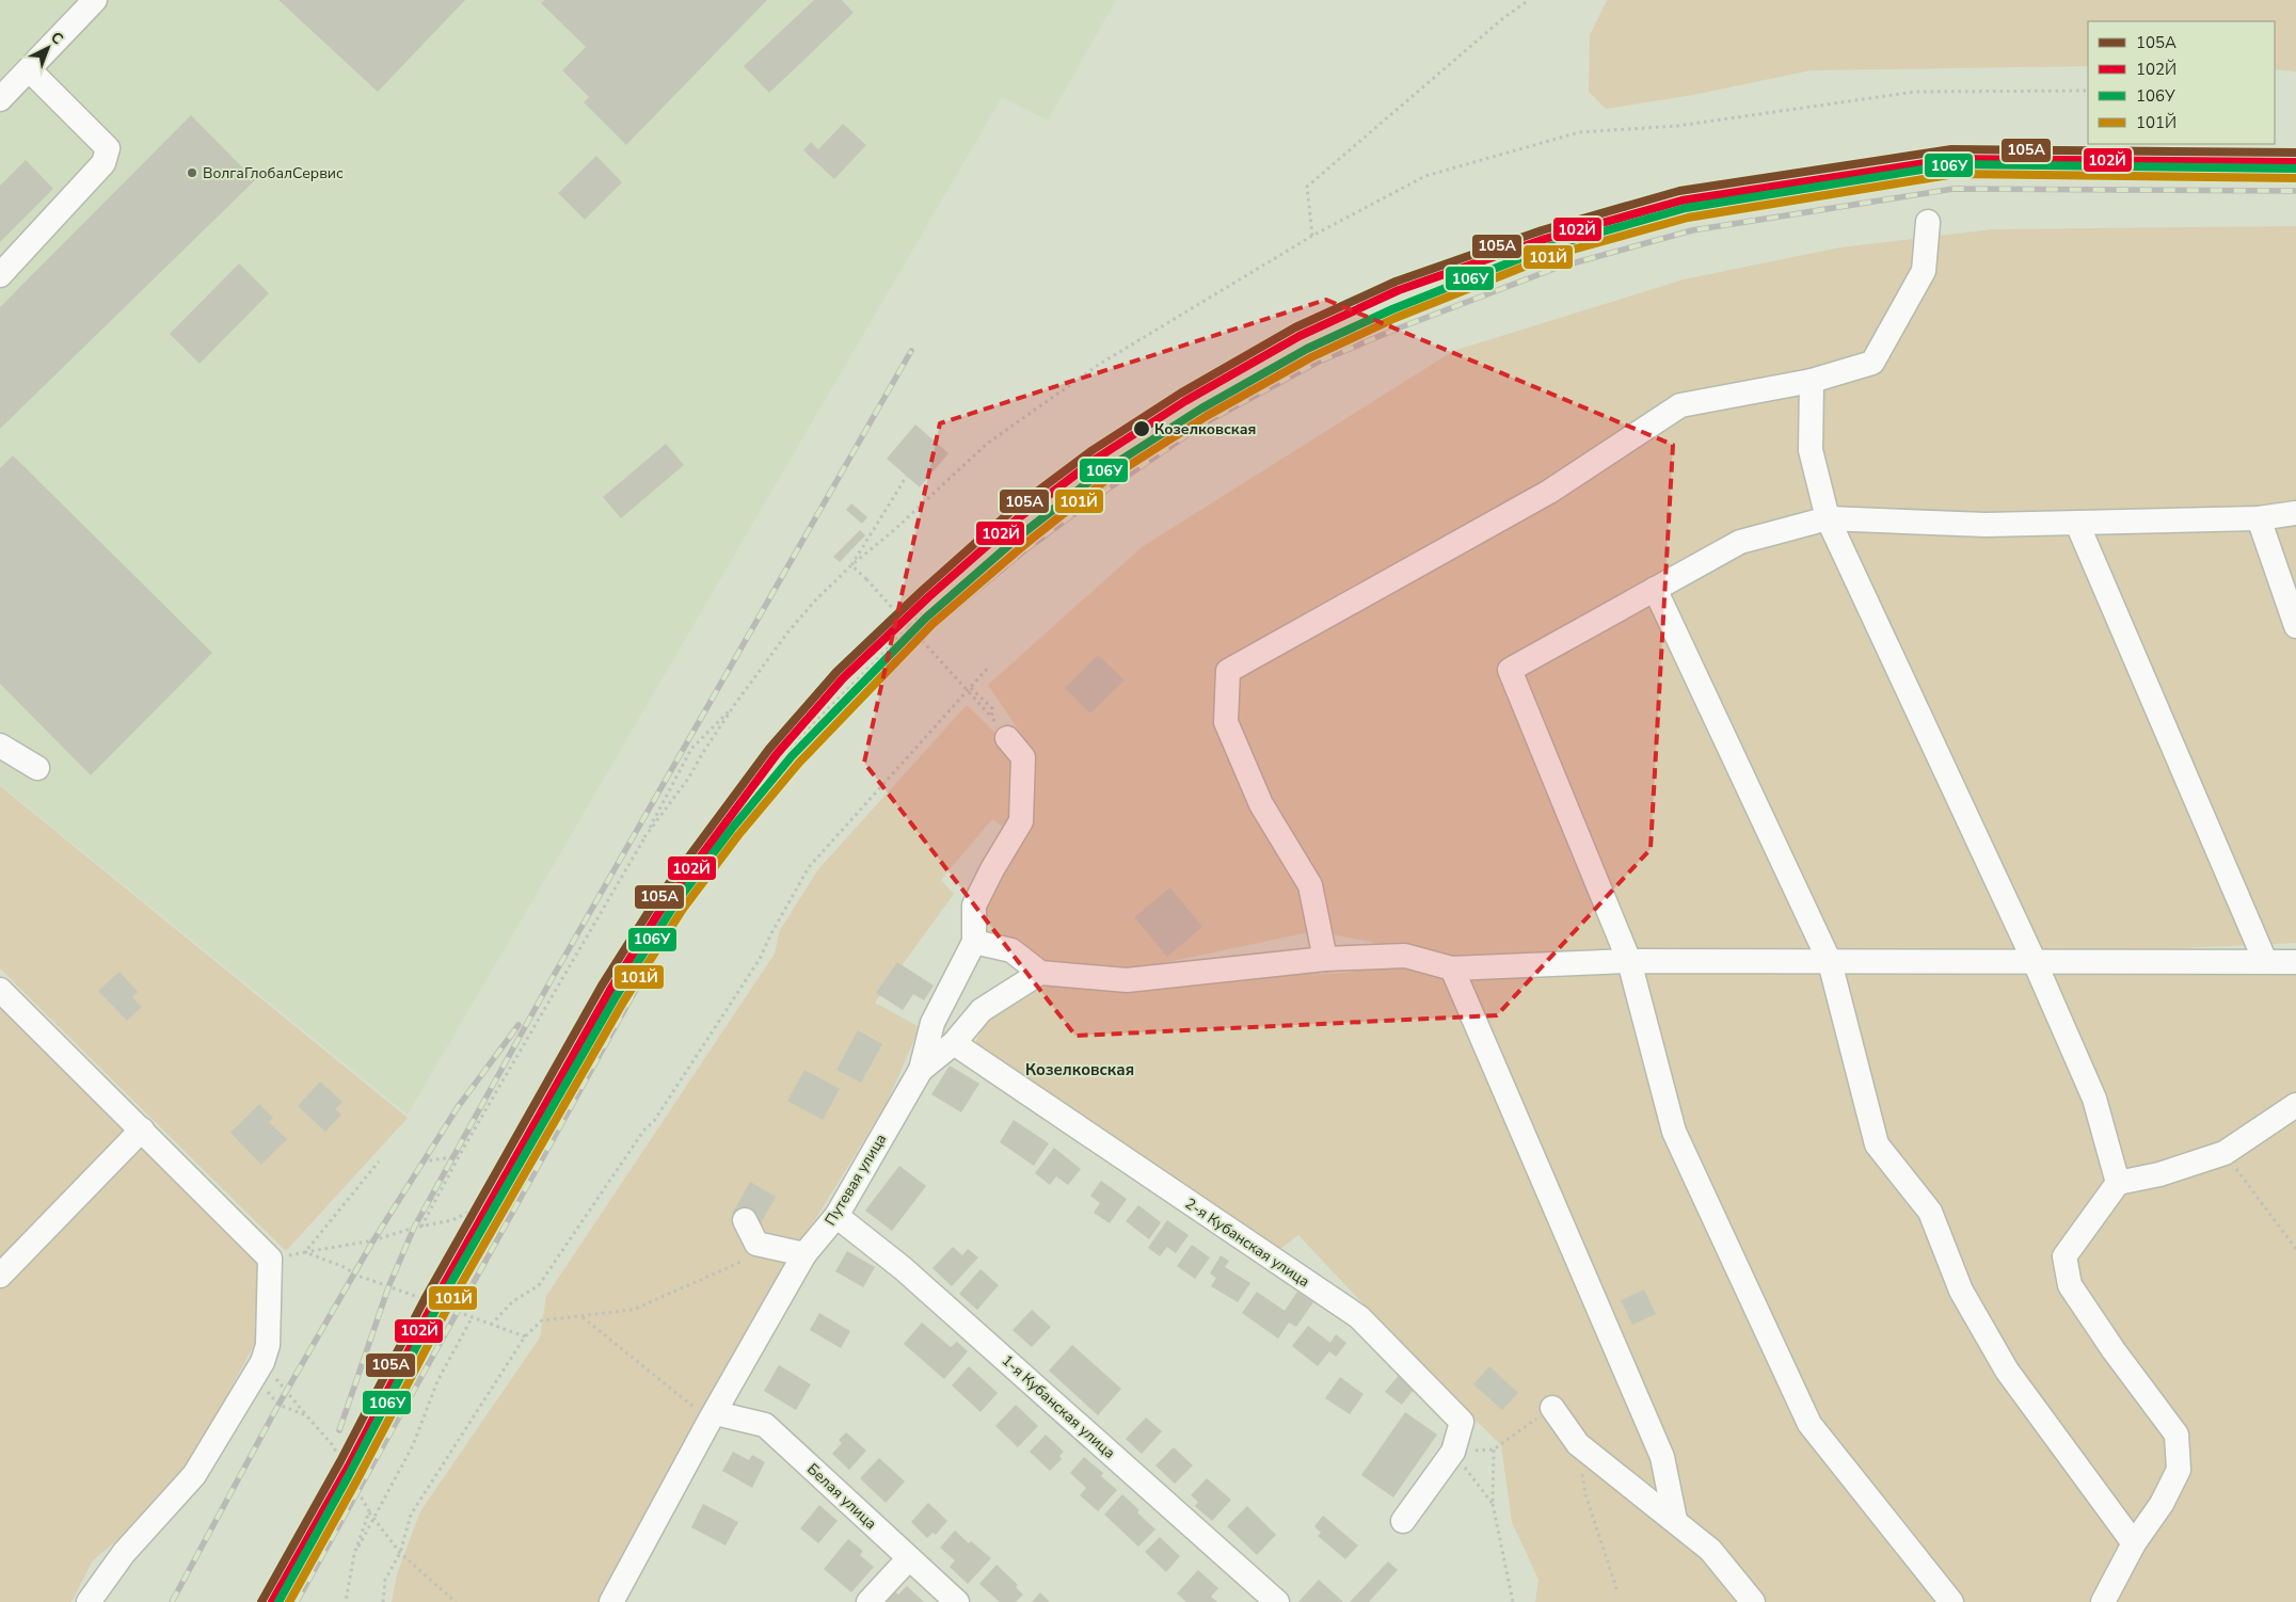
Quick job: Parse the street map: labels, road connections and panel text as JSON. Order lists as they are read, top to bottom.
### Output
{
  "streets": {
    "street": [
      "Путевая улица",
      "2-я Кубанская улица",
      "1-я Кубанская улица",
      "Белая улица"
    ]
  },
  "crossings": [
    ["Путевая улица", "1-я Кубанская улица"],
    ["Путевая улица", "Белая улица"]
  ],
  "districts": ["Козелковская"],
  "places": ["ВолгаГлобалСервис", "Козелковская"],
  "lines": [
    "transit line 105А",
    "transit line 102Й",
    "transit line 106У",
    "transit line 101Й"
  ],
  "legend": [
    "105А",
    "102Й",
    "106У",
    "101Й"
  ],
  "north": "top right"
}
